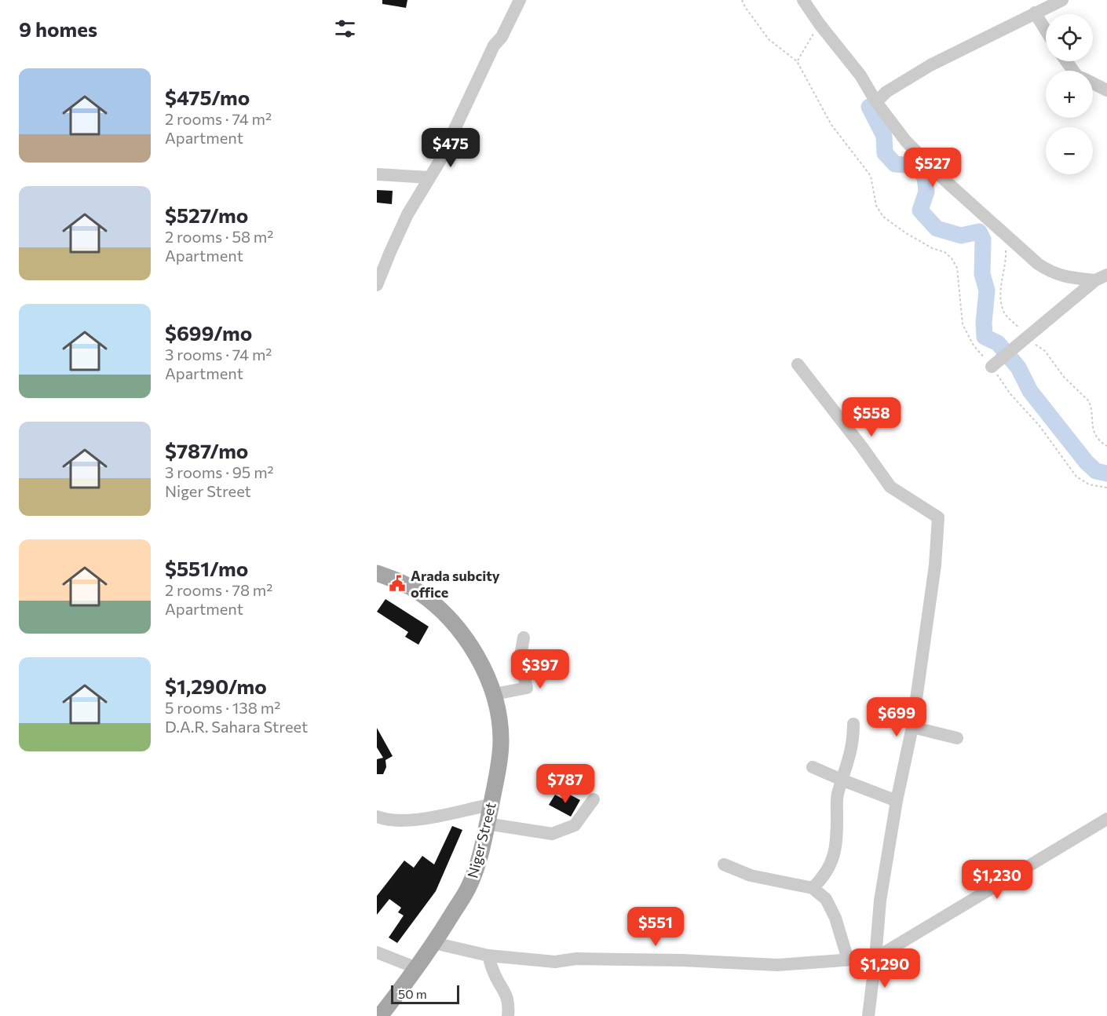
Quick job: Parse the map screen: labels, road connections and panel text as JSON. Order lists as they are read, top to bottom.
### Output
{
  "streets": {
    "main road": ["Niger Street"]
  },
  "places": {
    "public building": ["Arada subcity office"]
  },
  "scale_bar": "50 m",
  "page": {
    "heading": "9 homes",
    "map_buttons": ["+", "−"],
    "list": [
      {
        "name": "$475/mo",
        "note": "2 rooms · 74 m² · Apartment"
      },
      {
        "name": "$527/mo",
        "note": "2 rooms · 58 m² · Apartment"
      },
      {
        "name": "$699/mo",
        "note": "3 rooms · 74 m² · Apartment"
      },
      {
        "name": "$787/mo",
        "note": "3 rooms · 95 m² · Niger Street"
      },
      {
        "name": "$551/mo",
        "note": "2 rooms · 78 m² · Apartment"
      },
      {
        "name": "$1,290/mo",
        "note": "5 rooms · 138 m² · D.A.R. Sahara Street"
      }
    ],
    "price": [
      "$475",
      "$527",
      "$558",
      "$397",
      "$699",
      "$787",
      "$1,230",
      "$551",
      "$1,290"
    ],
    "scale": "50 m"
  }
}
